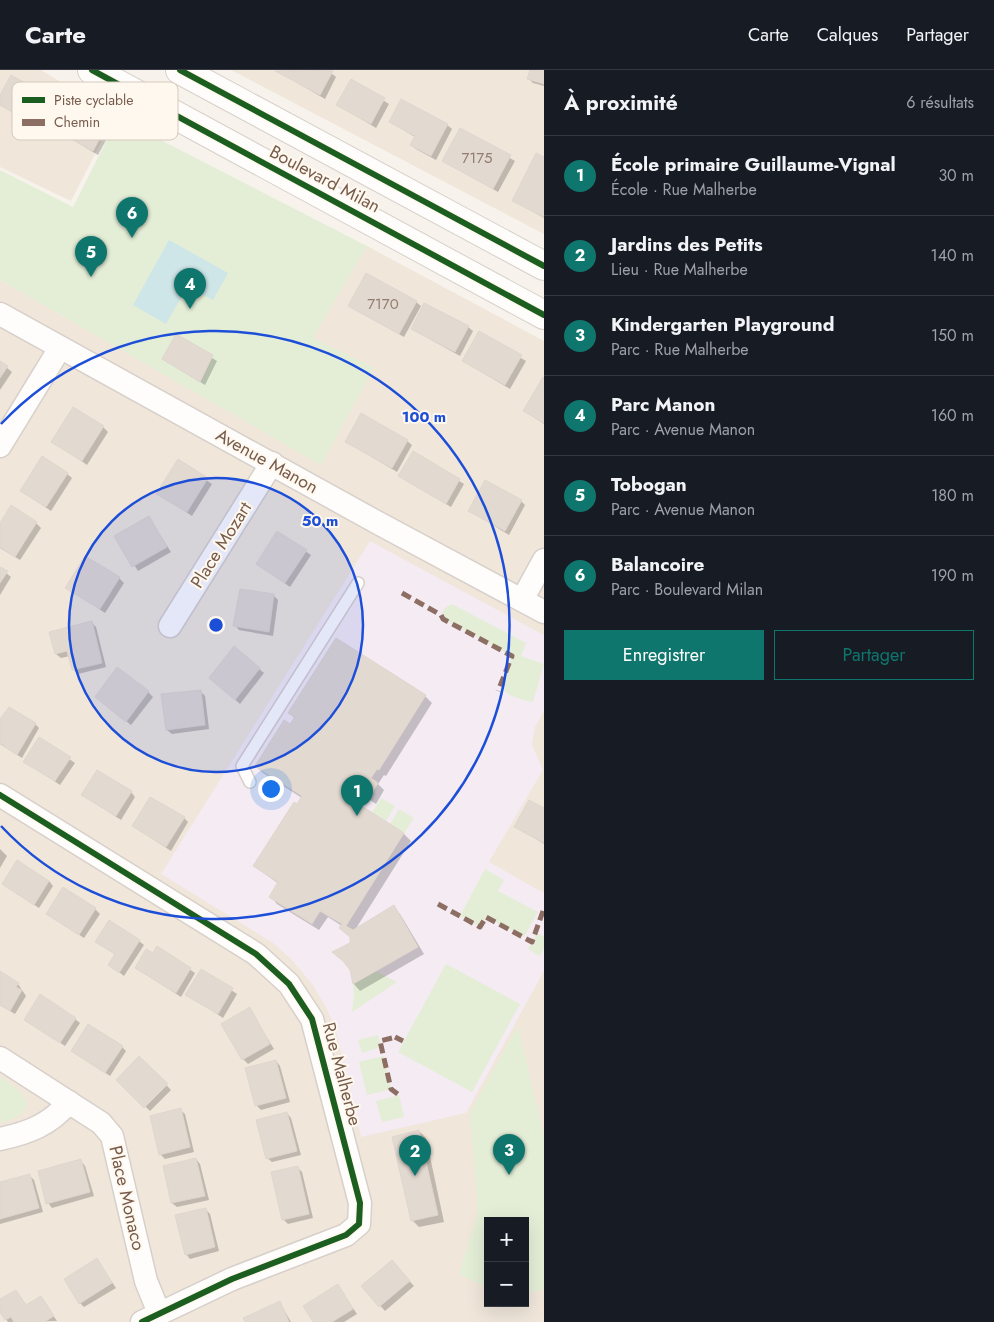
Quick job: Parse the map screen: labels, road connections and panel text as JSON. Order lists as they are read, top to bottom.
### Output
{
  "streets": {
    "main road": ["Boulevard Milan"],
    "street": [
      "Avenue Manon",
      "Place Mozart",
      "Rue Malherbe",
      "Place Monaco"
    ]
  },
  "crossings": [
    ["Avenue Manon", "Place Mozart"],
    ["Rue Malherbe", "Place Monaco"]
  ],
  "house_numbers": ["7175", "7170"],
  "legend": ["Piste cyclable", "Chemin"],
  "page": {
    "header": "Carte",
    "nav": ["Carte", "Calques", "Partager"],
    "heading": ["À proximité", "6 résultats"],
    "list": [
      {
        "mark": "1",
        "name": "École primaire Guillaume-Vignal",
        "note": "École · Rue Malherbe",
        "value": "30 m"
      },
      {
        "mark": "2",
        "name": "Jardins des Petits",
        "note": "Lieu · Rue Malherbe",
        "value": "140 m"
      },
      {
        "mark": "3",
        "name": "Kindergarten Playground",
        "note": "Parc · Rue Malherbe",
        "value": "150 m"
      },
      {
        "mark": "4",
        "name": "Parc Manon",
        "note": "Parc · Avenue Manon",
        "value": "160 m"
      },
      {
        "mark": "5",
        "name": "Tobogan",
        "note": "Parc · Avenue Manon",
        "value": "180 m"
      },
      {
        "mark": "6",
        "name": "Balancoire",
        "note": "Parc · Boulevard Milan",
        "value": "190 m"
      }
    ],
    "pins": [
      "6",
      "5",
      "4",
      "1",
      "3",
      "2"
    ],
    "buttons": ["Enregistrer", "Partager"],
    "map_buttons": ["+", "−"]
  },
  "rings": ["100 m", "50 m"]
}
